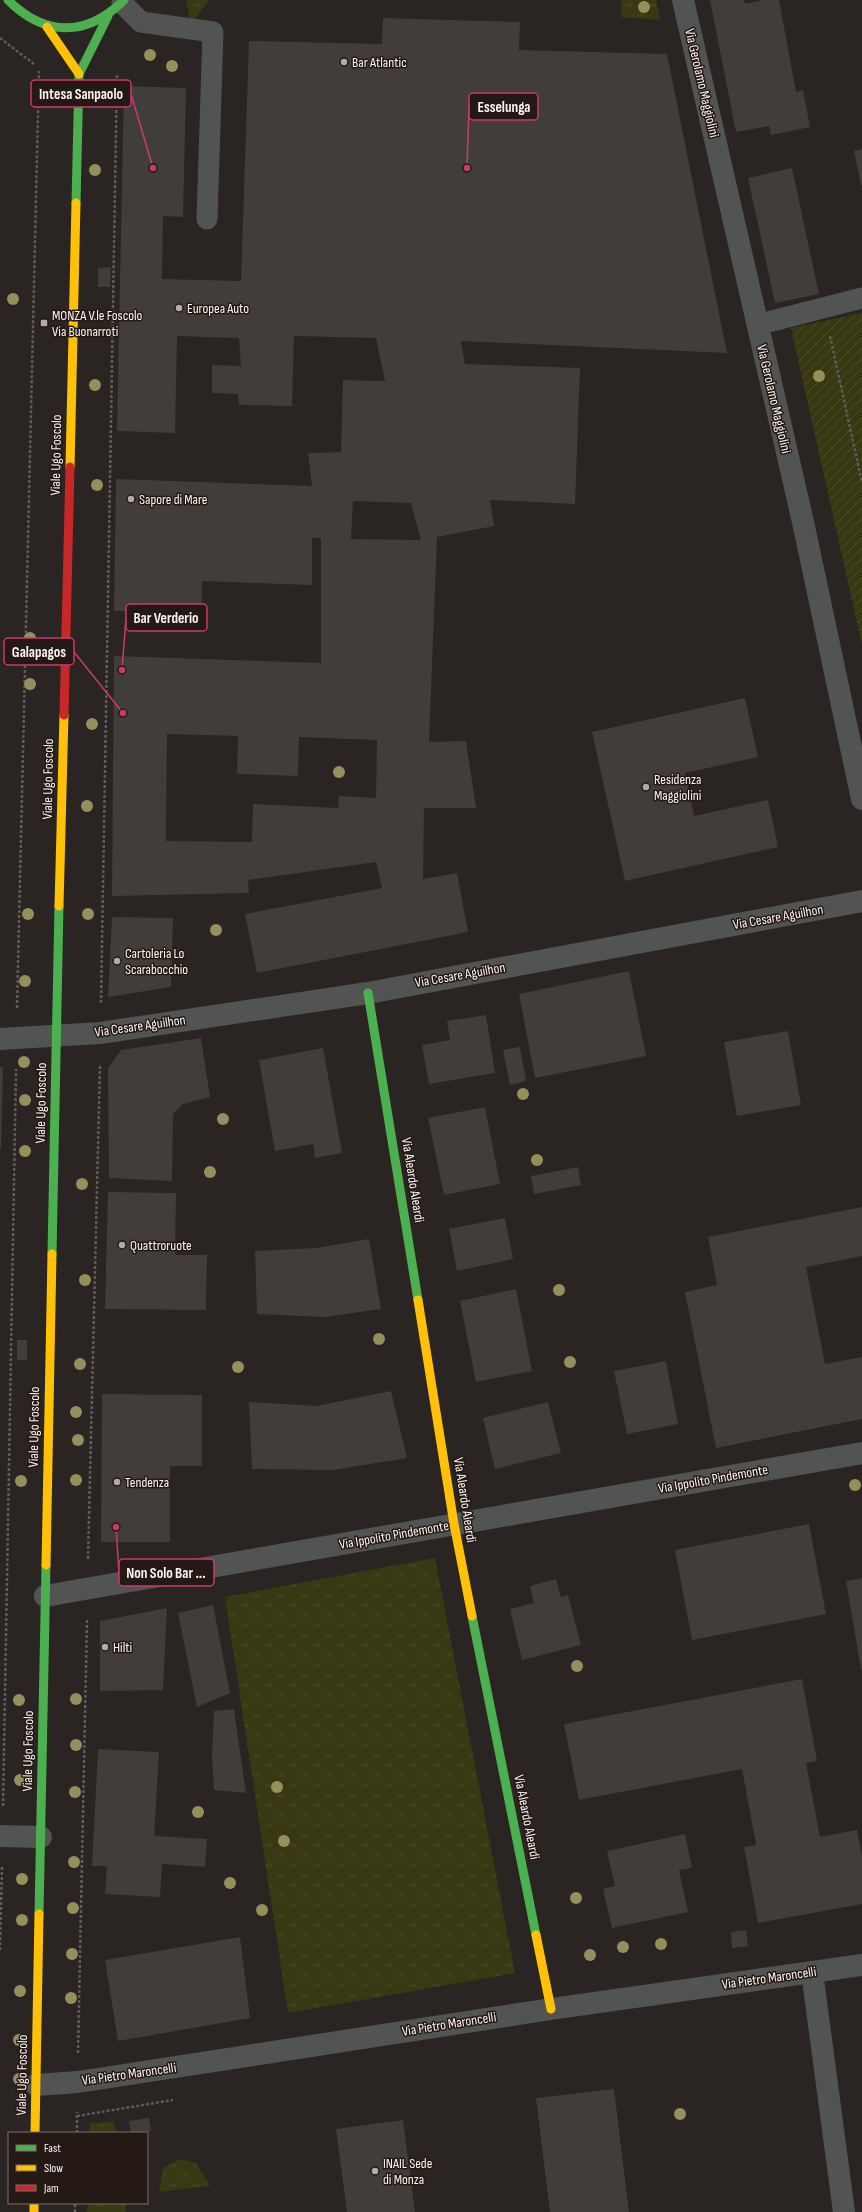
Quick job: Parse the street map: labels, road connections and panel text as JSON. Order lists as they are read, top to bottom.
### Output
{
  "streets": {
    "street": [
      "Via Gerolamo Maggiolini",
      "Viale Ugo Foscolo",
      "Via Cesare Aguilhon",
      "Via Aleardo Aleardi",
      "Via Ippolito Pindemonte",
      "Via Pietro Maroncelli"
    ]
  },
  "crossings": [
    ["Viale Ugo Foscolo", "Via Cesare Aguilhon"],
    ["Viale Ugo Foscolo", "Via Ippolito Pindemonte"],
    ["Viale Ugo Foscolo", "Via Pietro Maroncelli"],
    ["Via Cesare Aguilhon", "Via Aleardo Aleardi"],
    ["Via Aleardo Aleardi", "Via Ippolito Pindemonte"],
    ["Via Aleardo Aleardi", "Via Pietro Maroncelli"]
  ],
  "places": {
    "other": [
      "Bar Atlantic",
      "Intesa Sanpaolo",
      "Esselunga",
      "Europea Auto",
      "Sapore di Mare",
      "Bar Verderio",
      "Galapagos",
      "Residenza Maggiolini",
      "Cartoleria Lo Scarabocchio",
      "Quattroruote",
      "Tendenza",
      "Non Solo Bar ...",
      "Hilti",
      "INAIL Sede di Monza"
    ],
    "transit": ["MONZA V.le Foscolo Via Buonarroti"]
  },
  "legend": ["Fast", "Slow", "Jam"]
}
